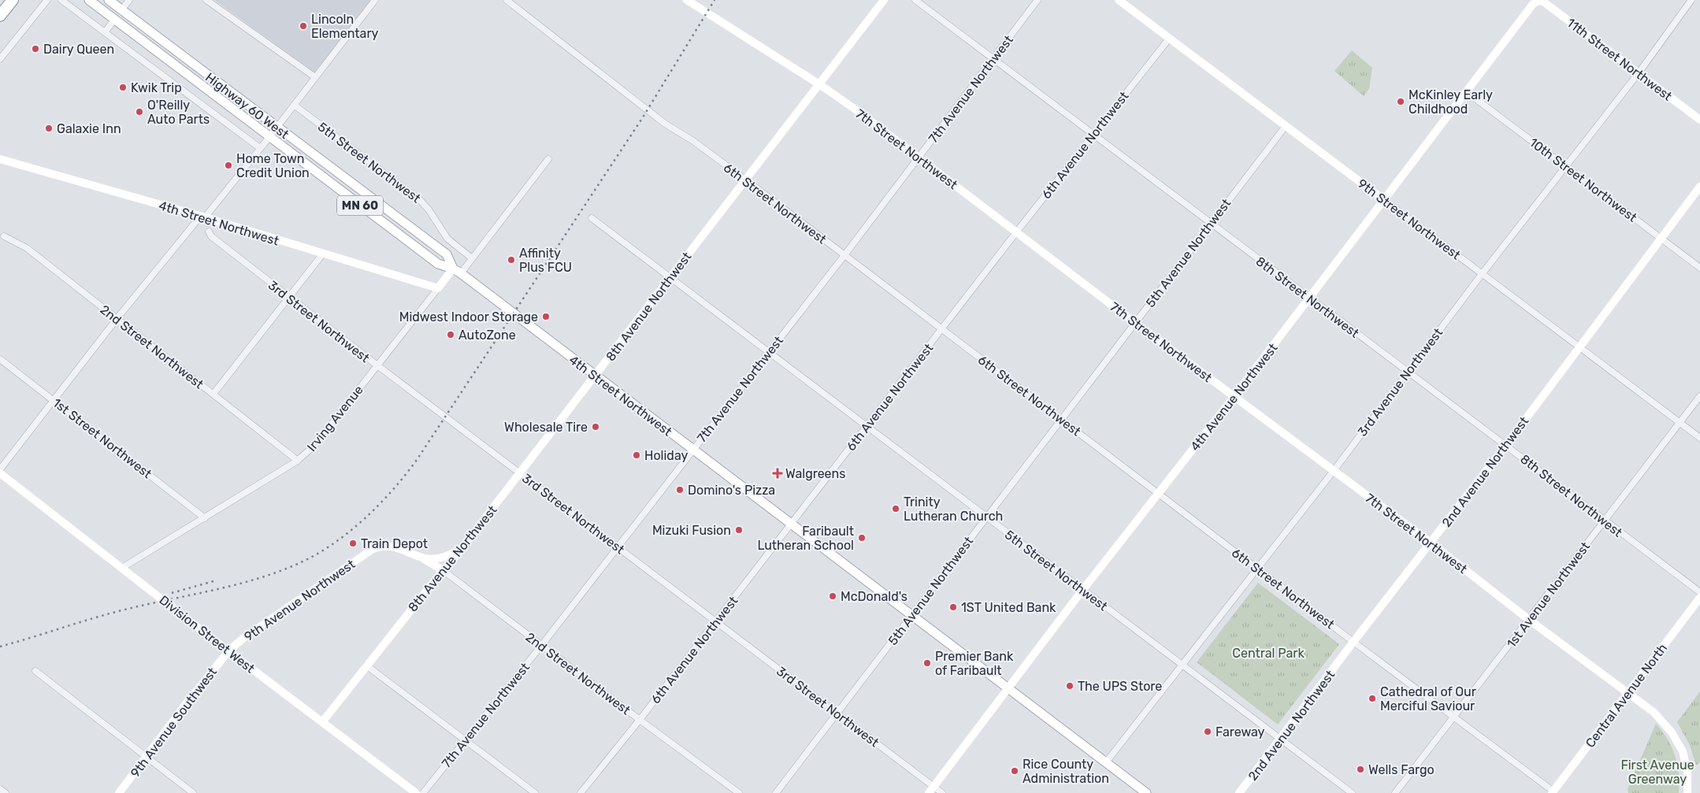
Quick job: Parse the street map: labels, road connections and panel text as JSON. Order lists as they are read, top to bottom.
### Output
{
  "streets": {
    "main road": ["Highway 60 West", "MN 60", "4th Street Northwest"],
    "street": [
      "11th Street Northwest",
      "7th Avenue Northwest",
      "6th Avenue Northwest",
      "7th Street Northwest",
      "5th Street Northwest",
      "10th Street Northwest",
      "6th Street Northwest",
      "9th Street Northwest",
      "5th Avenue Northwest",
      "8th Street Northwest",
      "8th Avenue Northwest",
      "3rd Street Northwest",
      "2nd Street Northwest",
      "3rd Avenue Northwest",
      "4th Avenue Northwest",
      "Irving Avenue",
      "1st Street Northwest",
      "2nd Avenue Northwest",
      "1st Avenue Northwest",
      "9th Avenue Northwest",
      "Division Street West",
      "Central Avenue North",
      "9th Avenue Southwest"
    ]
  },
  "crossings": [
    ["11th Street Northwest", "3rd Avenue Northwest"],
    ["11th Street Northwest", "4th Avenue Northwest"],
    ["7th Avenue Northwest", "7th Street Northwest"],
    ["7th Avenue Northwest", "5th Street Northwest"],
    ["7th Avenue Northwest", "6th Street Northwest"],
    ["7th Avenue Northwest", "4th Street Northwest"],
    ["7th Avenue Northwest", "8th Street Northwest"],
    ["7th Avenue Northwest", "3rd Street Northwest"],
    ["7th Avenue Northwest", "2nd Street Northwest"],
    ["Highway 60 West", "4th Street Northwest"],
    ["Highway 60 West", "Irving Avenue"],
    ["6th Avenue Northwest", "7th Street Northwest"],
    ["6th Avenue Northwest", "5th Street Northwest"],
    ["6th Avenue Northwest", "6th Street Northwest"],
    ["6th Avenue Northwest", "9th Street Northwest"],
    ["6th Avenue Northwest", "4th Street Northwest"],
    ["6th Avenue Northwest", "8th Street Northwest"],
    ["6th Avenue Northwest", "3rd Street Northwest"],
    ["6th Avenue Northwest", "2nd Street Northwest"],
    ["7th Street Northwest", "5th Avenue Northwest"],
    ["7th Street Northwest", "8th Avenue Northwest"],
    ["7th Street Northwest", "3rd Avenue Northwest"],
    ["7th Street Northwest", "4th Avenue Northwest"],
    ["7th Street Northwest", "2nd Avenue Northwest"],
    ["7th Street Northwest", "1st Avenue Northwest"],
    ["7th Street Northwest", "Central Avenue North"],
    ["5th Street Northwest", "5th Avenue Northwest"],
    ["5th Street Northwest", "8th Avenue Northwest"],
    ["5th Street Northwest", "3rd Avenue Northwest"],
    ["5th Street Northwest", "4th Avenue Northwest"],
    ["5th Street Northwest", "Irving Avenue"],
    ["5th Street Northwest", "2nd Avenue Northwest"],
    ["10th Street Northwest", "3rd Avenue Northwest"],
    ["10th Street Northwest", "4th Avenue Northwest"],
    ["10th Street Northwest", "2nd Avenue Northwest"],
    ["6th Street Northwest", "5th Avenue Northwest"],
    ["6th Street Northwest", "8th Avenue Northwest"],
    ["6th Street Northwest", "3rd Avenue Northwest"],
    ["6th Street Northwest", "4th Avenue Northwest"],
    ["6th Street Northwest", "2nd Avenue Northwest"],
    ["6th Street Northwest", "1st Avenue Northwest"],
    ["6th Street Northwest", "Central Avenue North"],
    ["9th Street Northwest", "5th Avenue Northwest"],
    ["9th Street Northwest", "3rd Avenue Northwest"],
    ["9th Street Northwest", "4th Avenue Northwest"],
    ["9th Street Northwest", "2nd Avenue Northwest"],
    ["9th Street Northwest", "1st Avenue Northwest"],
    ["4th Street Northwest", "5th Avenue Northwest"],
    ["4th Street Northwest", "8th Avenue Northwest"],
    ["4th Street Northwest", "3rd Avenue Northwest"],
    ["4th Street Northwest", "4th Avenue Northwest"],
    ["4th Street Northwest", "Irving Avenue"],
    ["5th Avenue Northwest", "8th Street Northwest"],
    ["5th Avenue Northwest", "3rd Street Northwest"],
    ["8th Street Northwest", "3rd Avenue Northwest"],
    ["8th Street Northwest", "4th Avenue Northwest"],
    ["8th Street Northwest", "2nd Avenue Northwest"],
    ["8th Street Northwest", "1st Avenue Northwest"],
    ["8th Avenue Northwest", "3rd Street Northwest"],
    ["8th Avenue Northwest", "2nd Street Northwest"],
    ["8th Avenue Northwest", "Division Street West"],
    ["3rd Street Northwest", "4th Avenue Northwest"],
    ["3rd Street Northwest", "Irving Avenue"],
    ["2nd Street Northwest", "Irving Avenue"],
    ["2nd Street Northwest", "9th Avenue Northwest"],
    ["Irving Avenue", "1st Street Northwest"],
    ["Irving Avenue", "Division Street West"],
    ["9th Avenue Northwest", "Division Street West"],
    ["9th Avenue Northwest", "9th Avenue Southwest"],
    ["Division Street West", "9th Avenue Southwest"]
  ],
  "parks": ["Central Park", "First Avenue Greenway"],
  "places": {
    "other": [
      "Lincoln Elementary",
      "Dairy Queen",
      "Kwik Trip",
      "McKinley Early Childhood",
      "O'Reilly Auto Parts",
      "Galaxie Inn",
      "Home Town Credit Union",
      "Affinity Plus FCU",
      "Midwest Indoor Storage",
      "AutoZone",
      "Wholesale Tire",
      "Holiday",
      "Domino's Pizza",
      "Trinity Lutheran Church",
      "Mizuki Fusion",
      "Faribault Lutheran School",
      "Train Depot",
      "McDonald's",
      "1ST United Bank",
      "Premier Bank of Faribault",
      "The UPS Store",
      "Cathedral of Our Merciful Saviour",
      "Fareway",
      "Wells Fargo",
      "Rice County Administration"
    ],
    "health": ["Walgreens"]
  }
}
